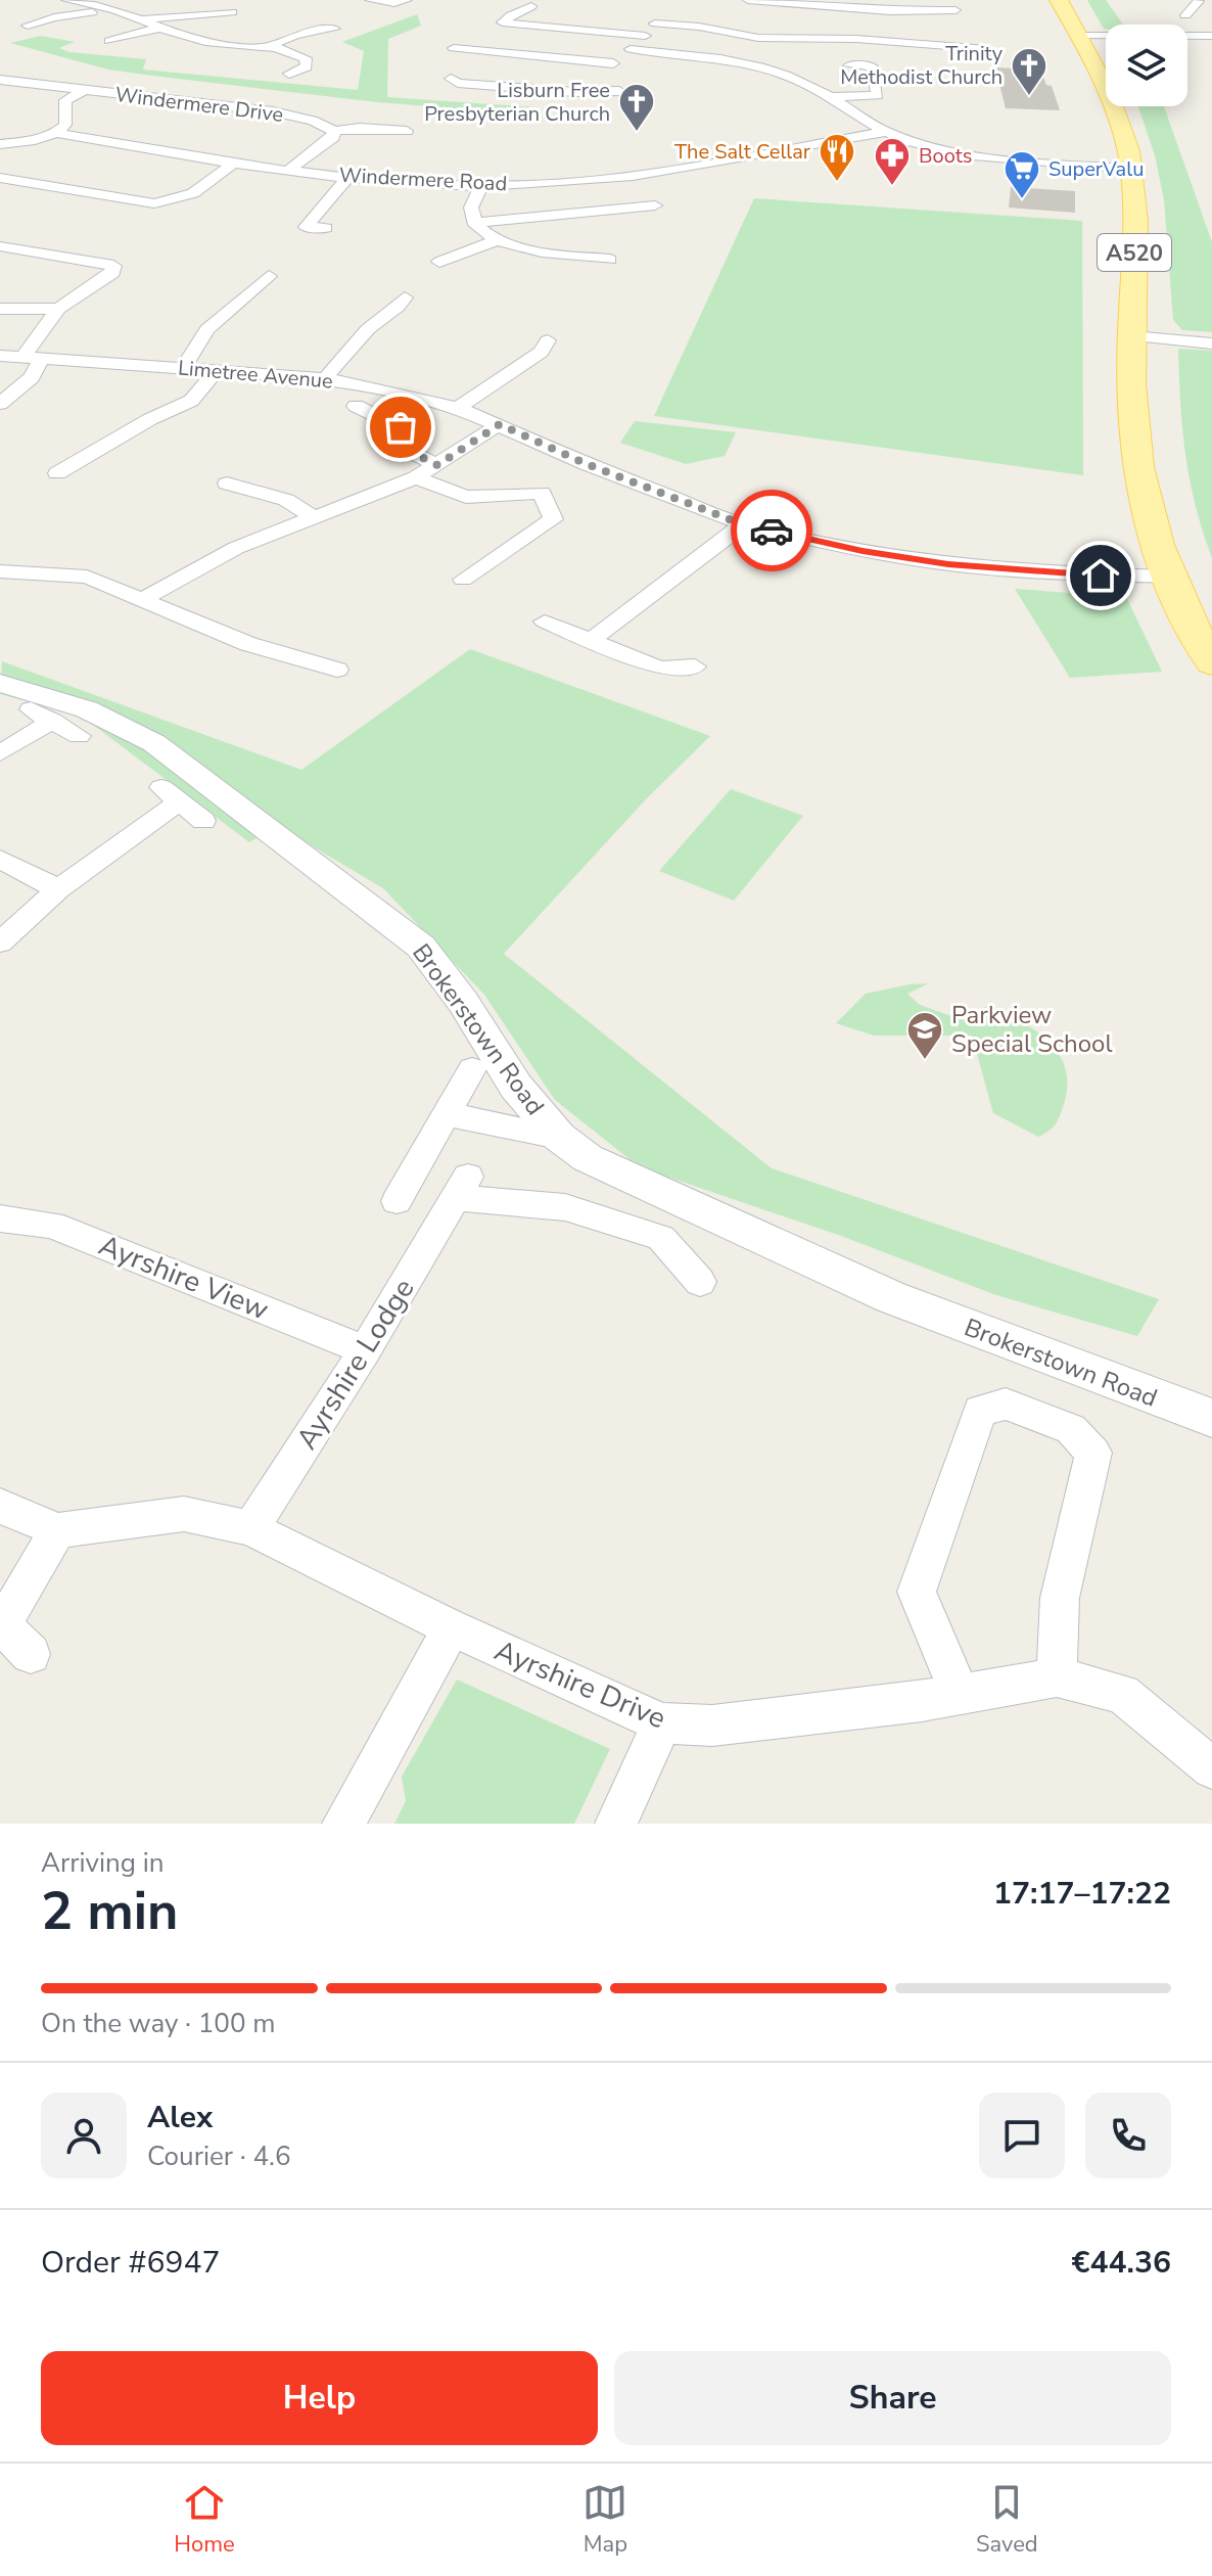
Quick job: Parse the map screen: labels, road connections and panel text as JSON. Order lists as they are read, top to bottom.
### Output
{
  "streets": {
    "main road": ["A520"],
    "street": [
      "Windermere Drive",
      "Windermere Road",
      "Limetree Avenue",
      "Brokerstown Road",
      "Ayrshire View",
      "Ayrshire Lodge",
      "Ayrshire Drive"
    ]
  },
  "crossings": [
    ["A520", "Limetree Avenue"],
    ["Ayrshire View", "Ayrshire Lodge"],
    ["Ayrshire Lodge", "Ayrshire Drive"]
  ],
  "places": {
    "church": ["Trinity Methodist Church", "Lisburn Free Presbyterian Church"],
    "restaurant": ["The Salt Cellar"],
    "pharmacy": ["Boots"],
    "supermarket": ["SuperValu"],
    "school or university": ["Parkview Special School"]
  },
  "page": {
    "heading": ["2 min", "Arriving in", "17:17–17:22"],
    "panel": [
      "Alex",
      "Courier · 4.6",
      "Order #6947",
      "€44.36"
    ],
    "bar": "On the way · 100 m",
    "buttons": ["Help", "Share"],
    "tabs": ["Home", "Map", "Saved"]
  }
}
